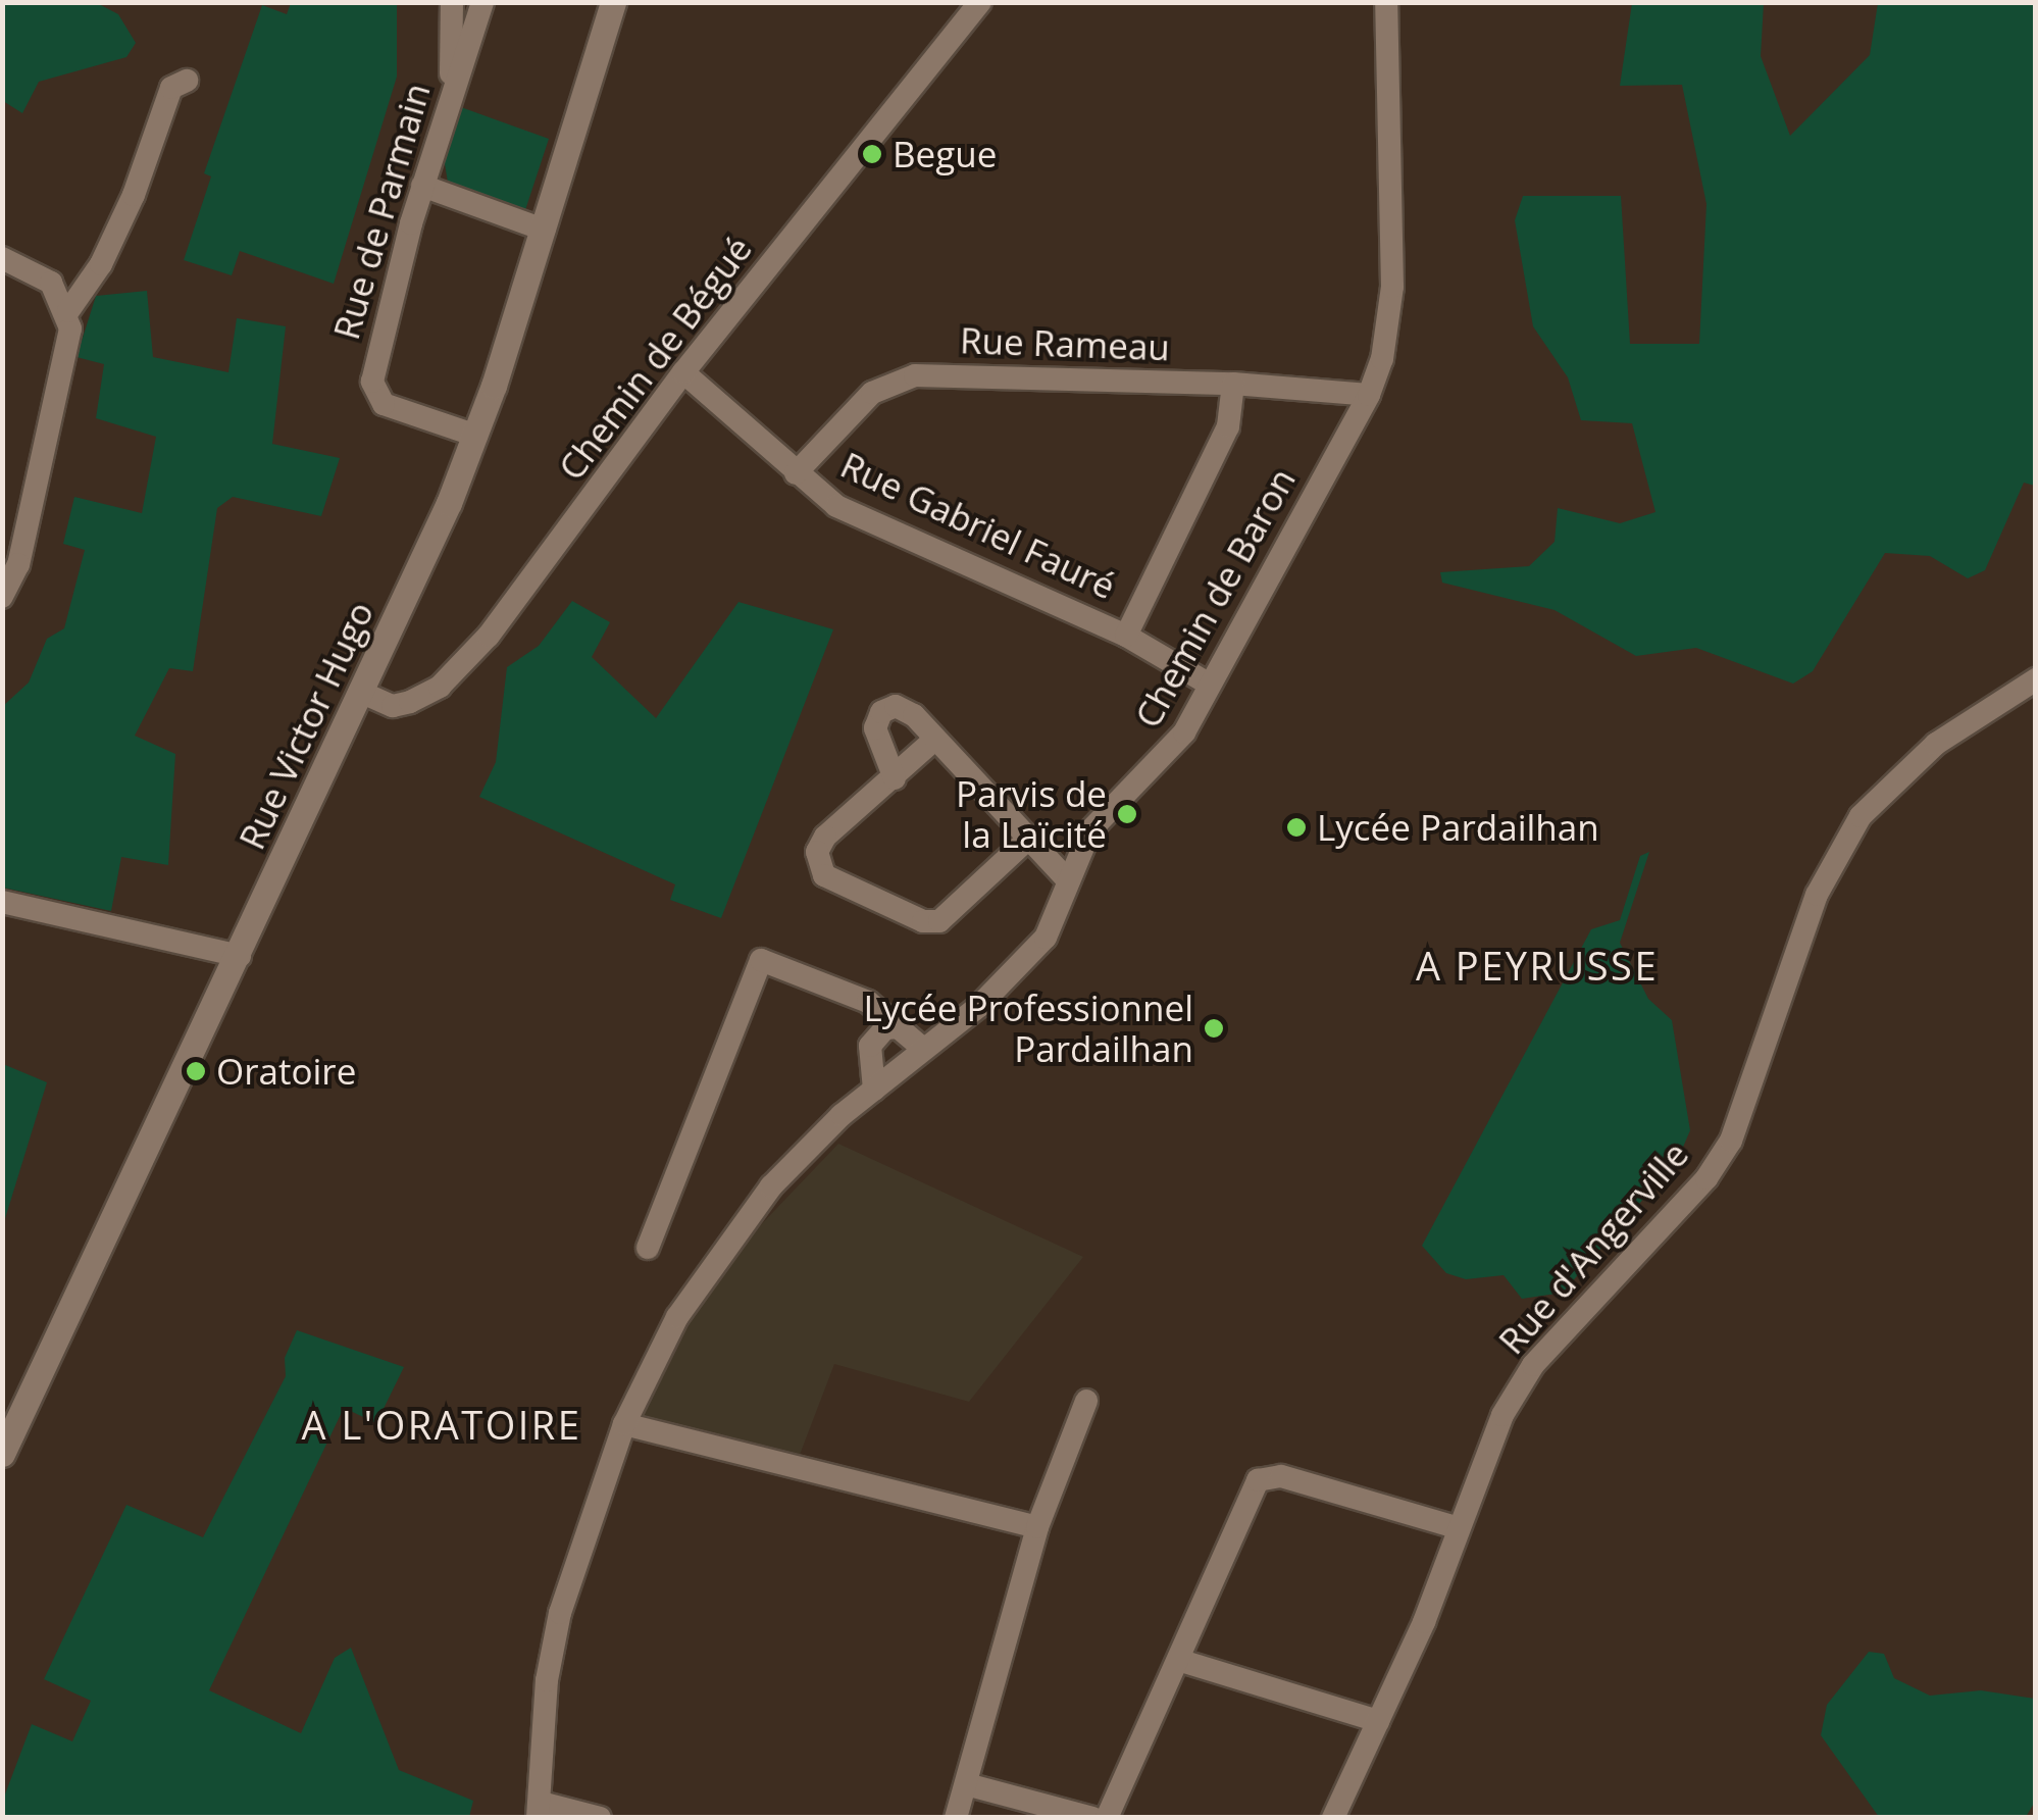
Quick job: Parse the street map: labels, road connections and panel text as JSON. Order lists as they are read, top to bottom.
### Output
{
  "streets": {
    "main road": ["Rue Victor Hugo"],
    "street": [
      "Rue de Parmain",
      "Rue Rameau",
      "Chemin de Bégué",
      "Rue Gabriel Fauré",
      "Chemin de Baron",
      "Rue d'Angerville"
    ]
  },
  "crossings": [
    ["Rue de Parmain", "Rue Victor Hugo"],
    ["Rue Rameau", "Rue Gabriel Fauré"],
    ["Rue Rameau", "Chemin de Baron"],
    ["Chemin de Bégué", "Rue Gabriel Fauré"],
    ["Chemin de Bégué", "Rue Victor Hugo"],
    ["Rue Gabriel Fauré", "Chemin de Baron"]
  ],
  "districts": ["A PEYRUSSE", "A L'ORATOIRE"],
  "places": [
    "Begue",
    "Parvis de la Laïcité",
    "Lycée Pardailhan",
    "Lycée Professionnel Pardailhan",
    "Oratoire"
  ]
}
